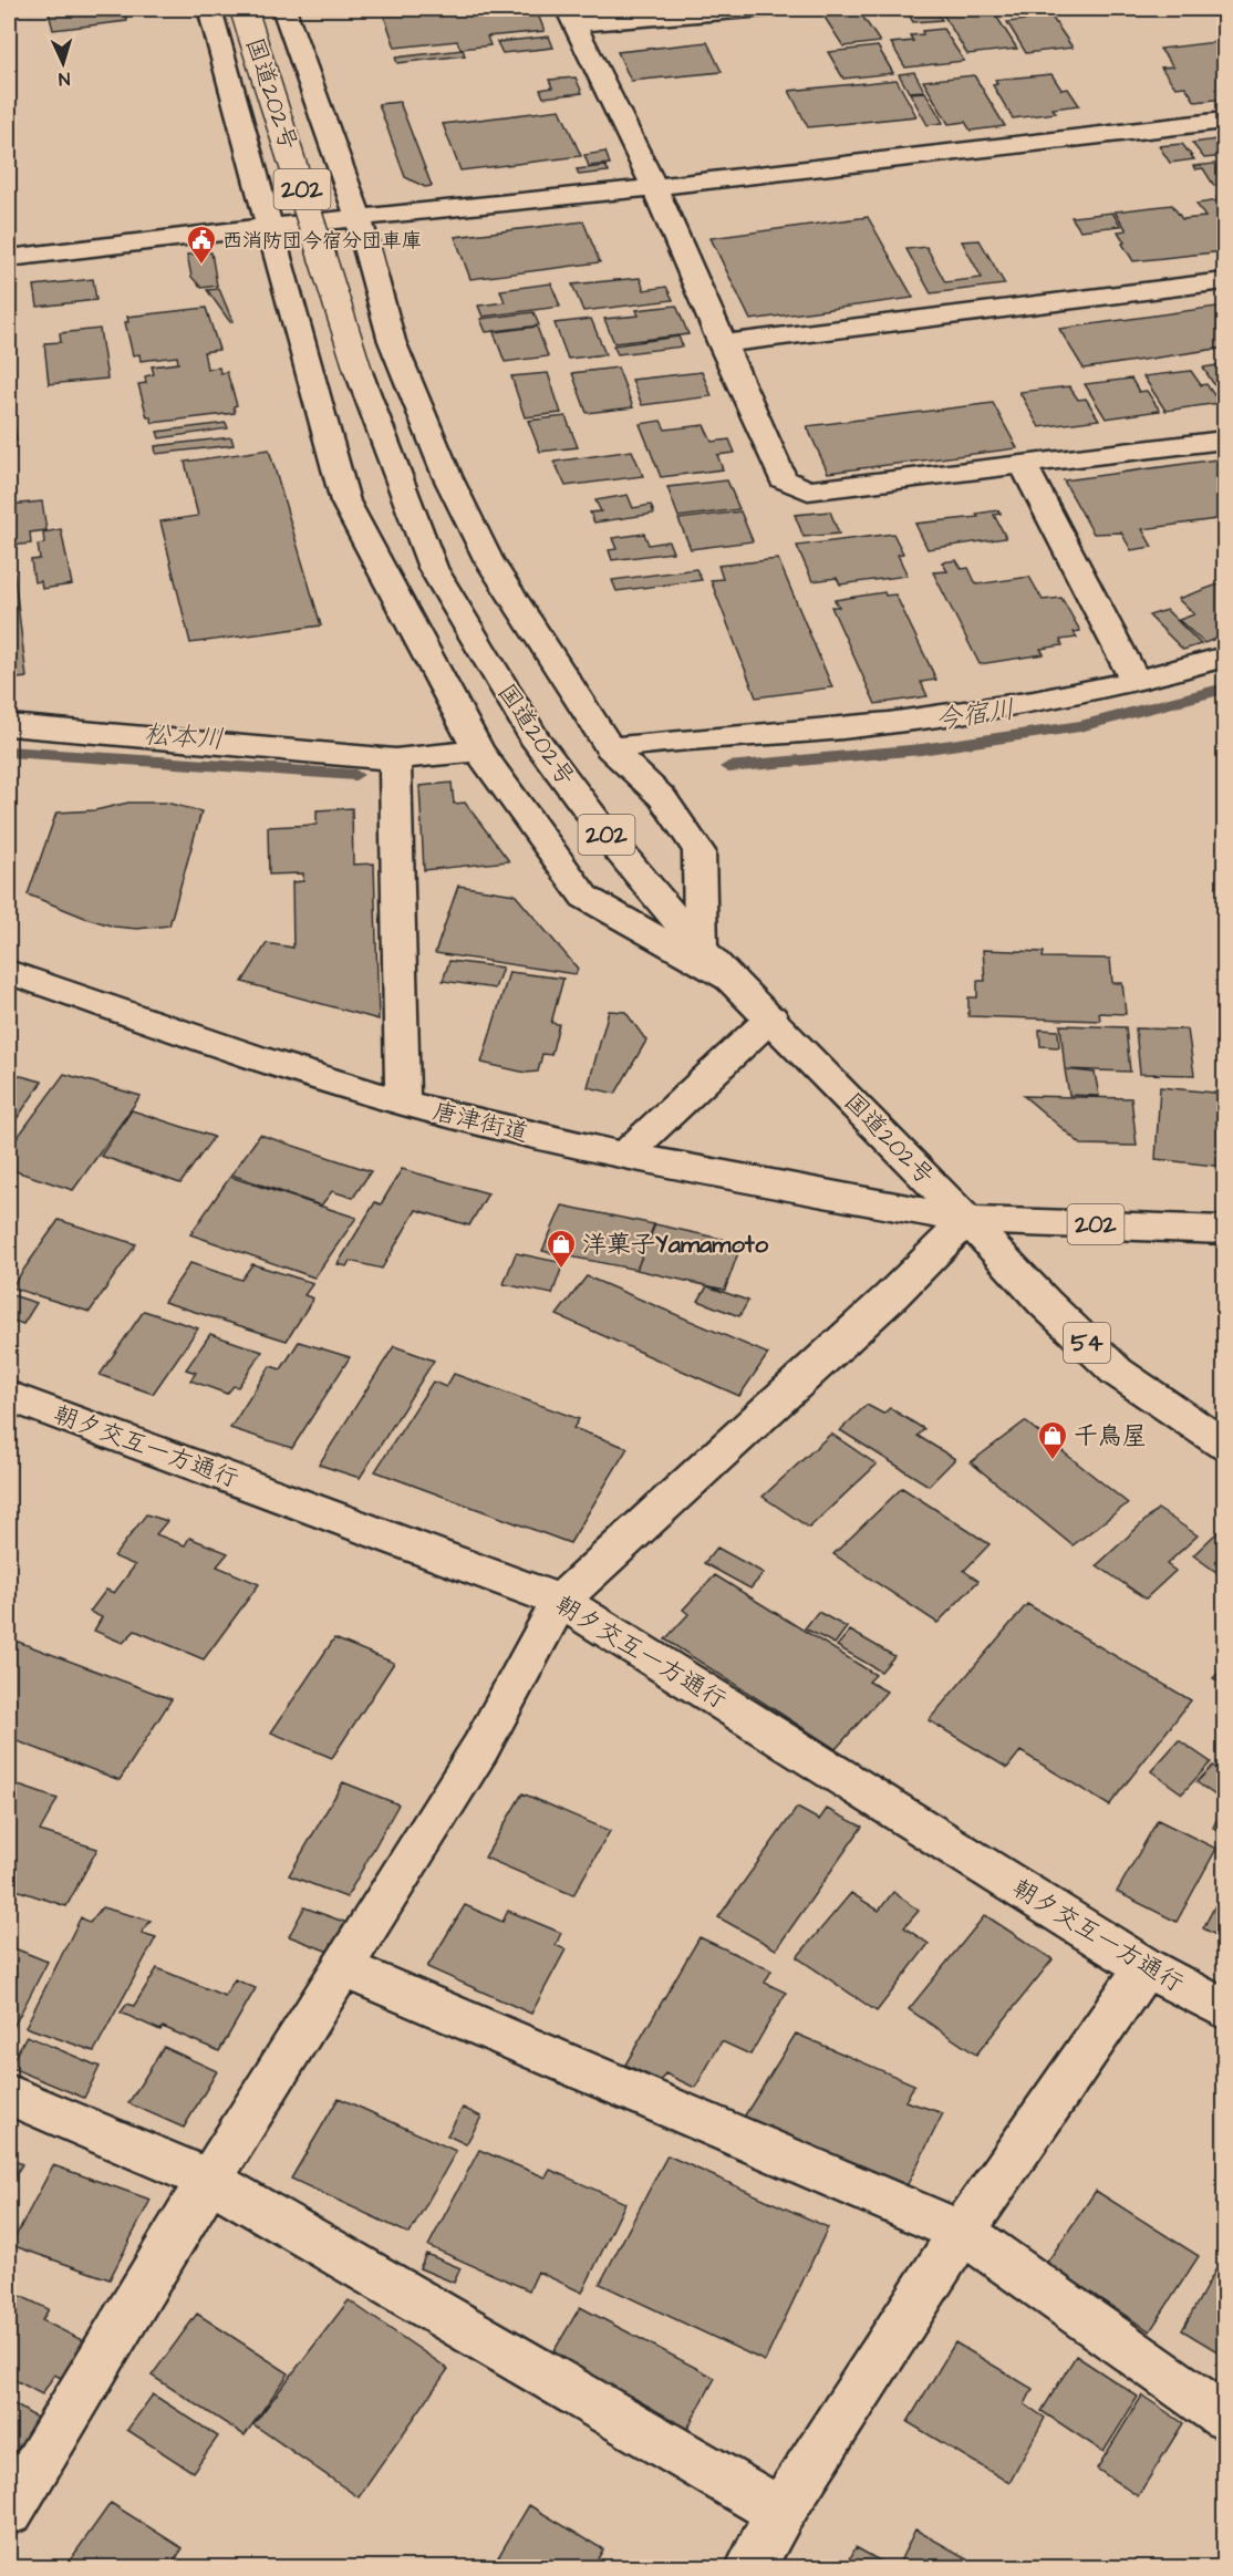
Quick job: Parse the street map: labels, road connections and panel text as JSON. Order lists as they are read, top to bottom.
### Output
{
  "streets": {
    "main road": [
      "国道202号",
      "202",
      "唐津街道",
      "54",
      "朝夕交互一方通行"
    ]
  },
  "crossings": [
    ["国道202号", "202"],
    ["国道202号", "唐津街道"],
    ["国道202号", "54"],
    ["202", "唐津街道"],
    ["202", "54"],
    ["唐津街道", "54"]
  ],
  "water": ["今宿川", "松本川"],
  "places": {
    "public building": ["西消防団今宿分団車庫"],
    "shop": ["洋菓子Yamamoto", "千鳥屋"]
  },
  "north": "bottom"
}
